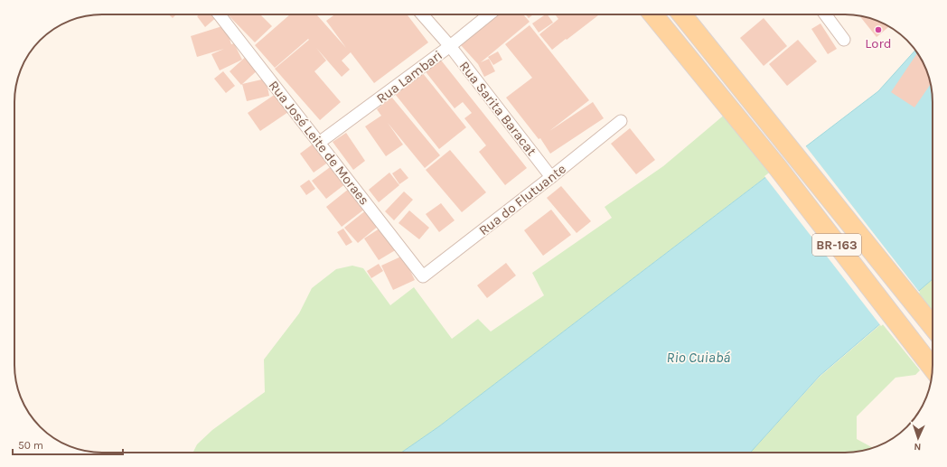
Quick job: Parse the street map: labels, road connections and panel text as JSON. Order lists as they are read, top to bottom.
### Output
{
  "streets": {
    "main road": ["BR-163"],
    "street": [
      "Rua Lambari",
      "Rua Sarita Baracat",
      "Rua José Leite de Moraes",
      "Rua do Flutuante"
    ]
  },
  "crossings": [
    ["Rua Lambari", "Rua Sarita Baracat"],
    ["Rua Lambari", "Rua José Leite de Moraes"],
    ["Rua Sarita Baracat", "Rua do Flutuante"],
    ["Rua José Leite de Moraes", "Rua do Flutuante"]
  ],
  "water": ["Rio Cuiabá"],
  "places": ["Lord"],
  "scale_bar": "50 m",
  "north": "bottom"
}
